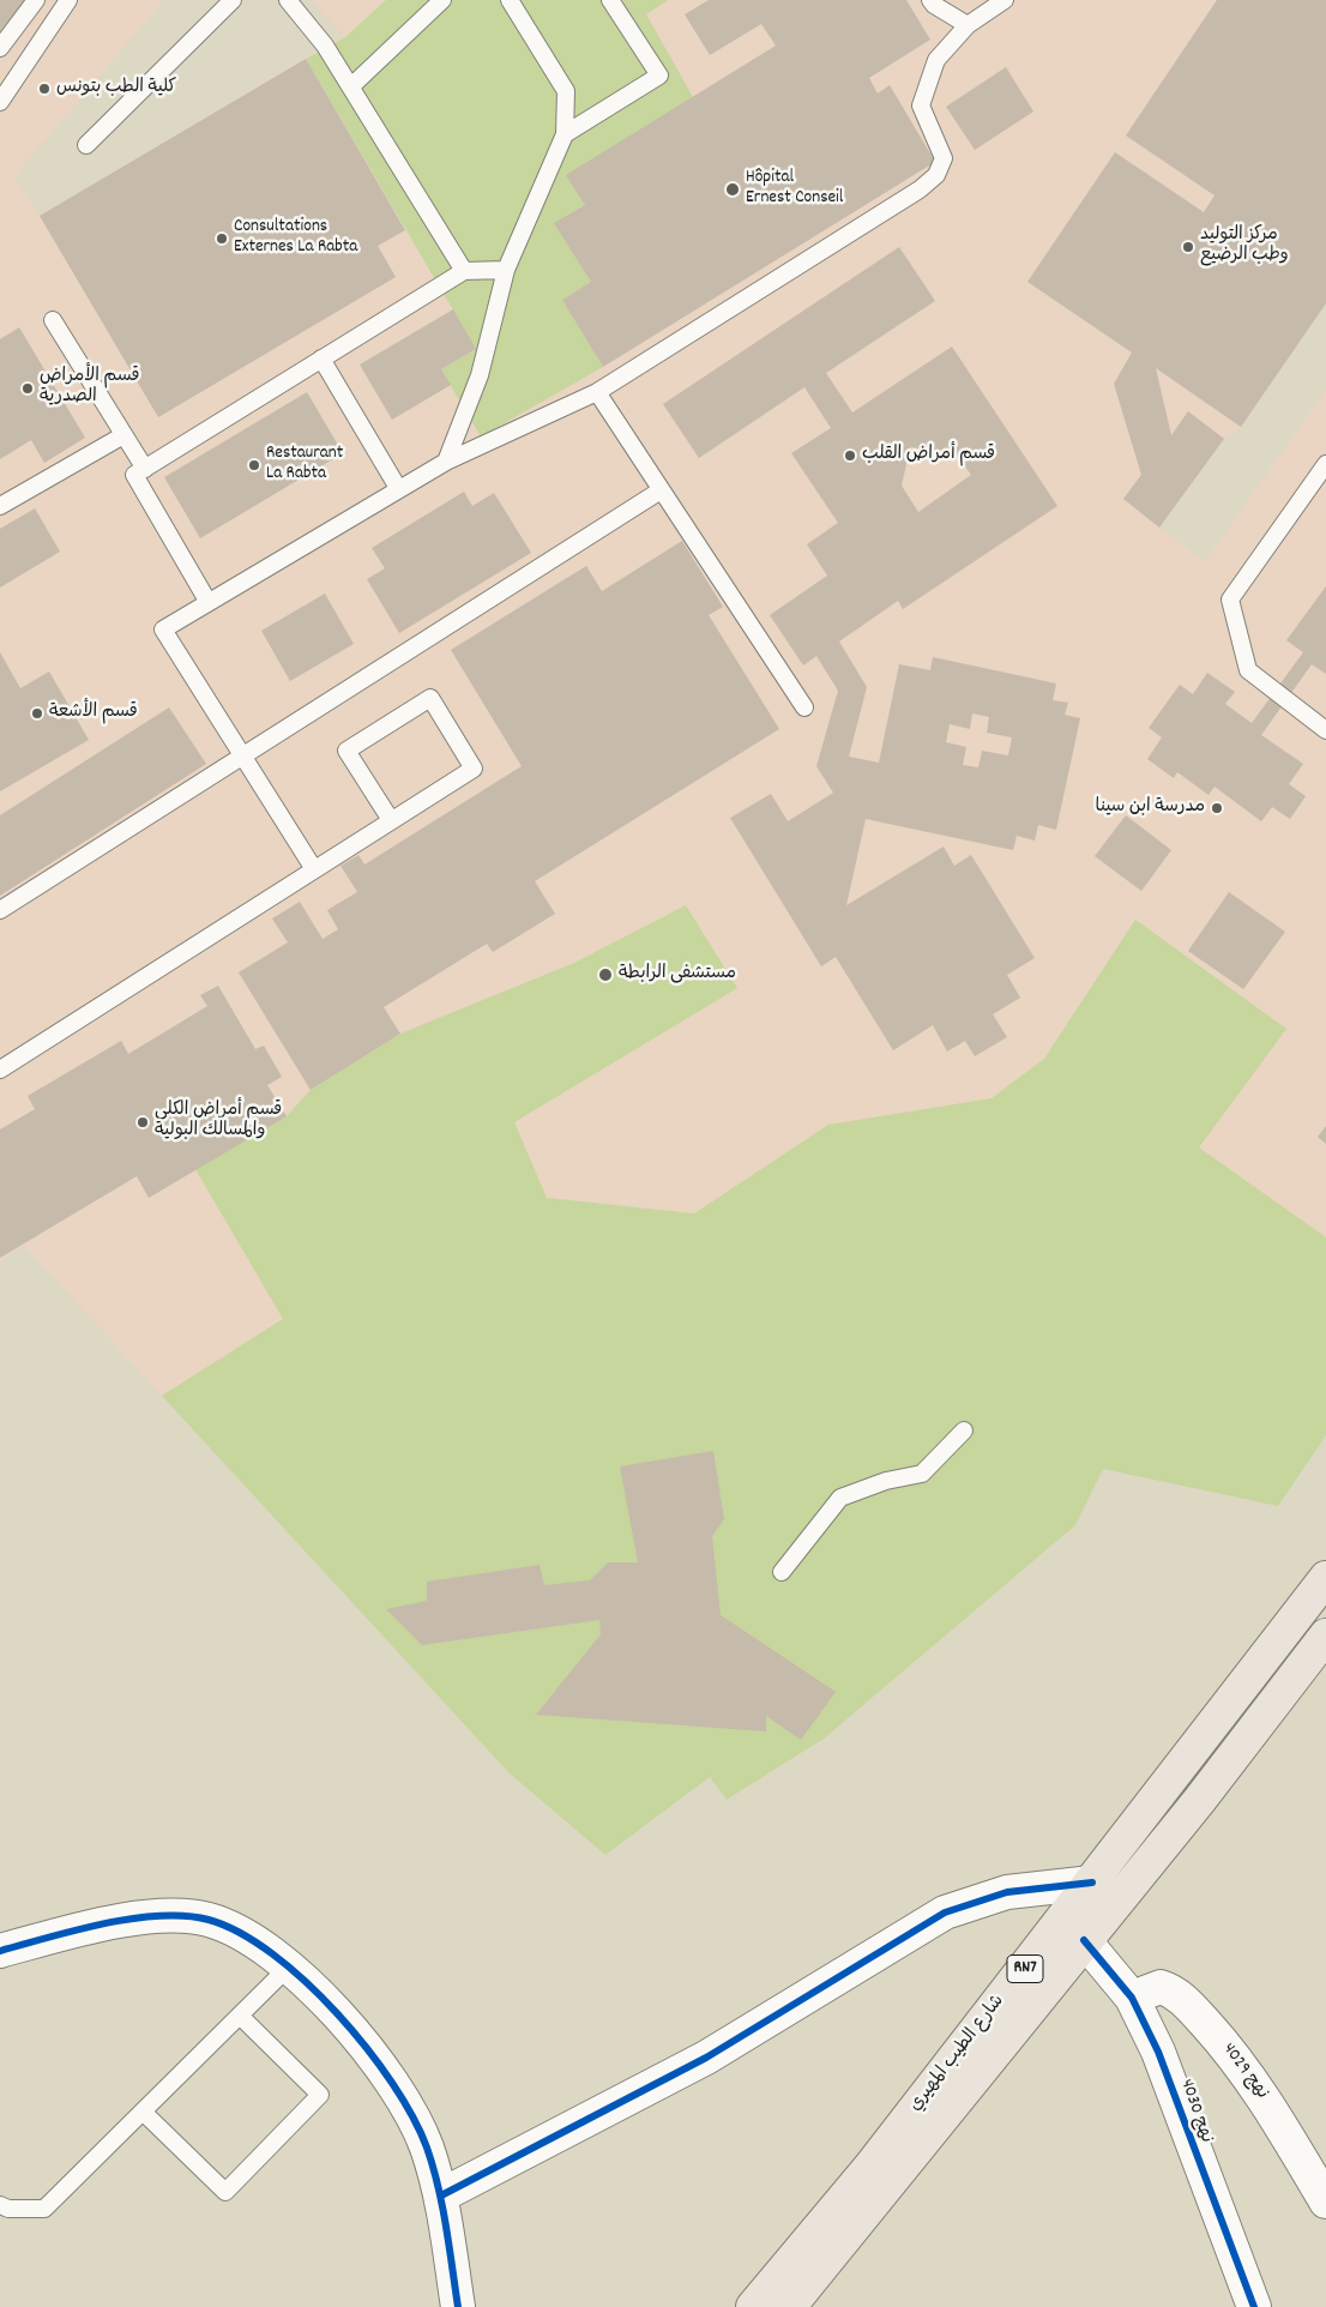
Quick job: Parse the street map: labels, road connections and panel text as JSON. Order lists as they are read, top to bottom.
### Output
{
  "streets": {
    "main road": ["RN7", "شارع الطيب المهيري"],
    "street": ["نهج 4029", "نهج 4030"]
  },
  "crossings": [
    ["شارع الطيب المهيري", "نهج 4030"],
    ["نهج 4029", "نهج 4030"]
  ],
  "places": [
    "كلية الطب بتونس",
    "Hôpital Ernest Conseil",
    "Consultations Externes La Rabta",
    "مركز التوليد وطب الرضيع",
    "قسم الأمراض الصدرية",
    "قسم أمراض القلب",
    "Restaurant La Rabta",
    "قسم الأشعة",
    "مدرسة ابن سينا",
    "مستشفى الرابطة",
    "قسم أمراض الكلى والمسالك البولية"
  ]
}
